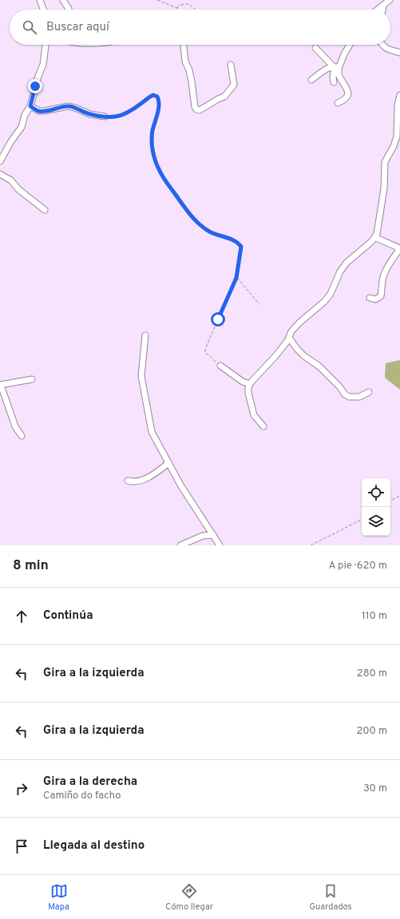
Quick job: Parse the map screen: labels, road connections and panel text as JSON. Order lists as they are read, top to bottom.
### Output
{
  "page": {
    "search": "Buscar aquí",
    "heading": ["8 min", "A pie · 620 m"],
    "list": [
      ["Continúa", "110 m"],
      ["Gira a la izquierda", "280 m"],
      ["Gira a la izquierda", "200 m"],
      ["Gira a la derecha", "Camiño do facho", "30 m"],
      "Llegada al destino"
    ],
    "nav": ["Mapa", "Cómo llegar", "Guardados"]
  }
}
